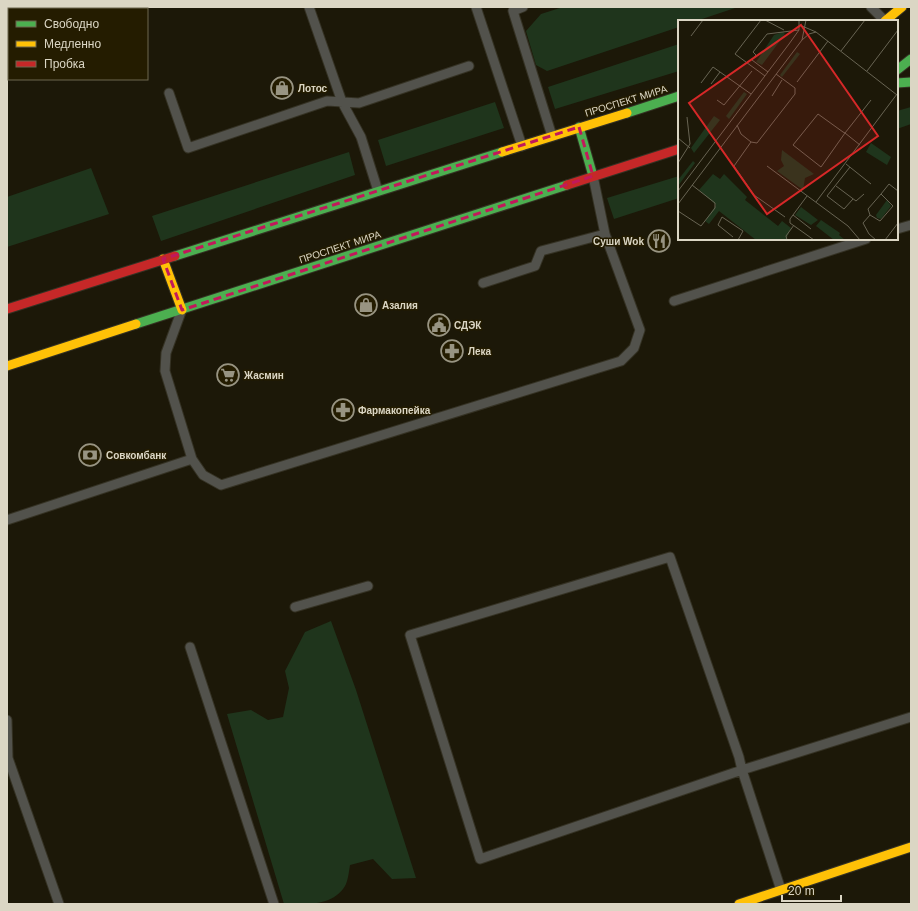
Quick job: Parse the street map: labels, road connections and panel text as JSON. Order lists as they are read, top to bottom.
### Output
{
  "streets": {
    "main road": ["ПРОСПЕКТ МИРА"]
  },
  "places": {
    "shop": ["Лотос", "Азалия"],
    "restaurant": ["Суши Wok"],
    "public building": ["СДЭК"],
    "pharmacy": ["Лека", "Фармакопейка"],
    "supermarket": ["Жасмин"],
    "bank": ["Совкомбанк"]
  },
  "legend": ["Свободно", "Медленно", "Пробка"],
  "scale_bar": "20 m"
}
